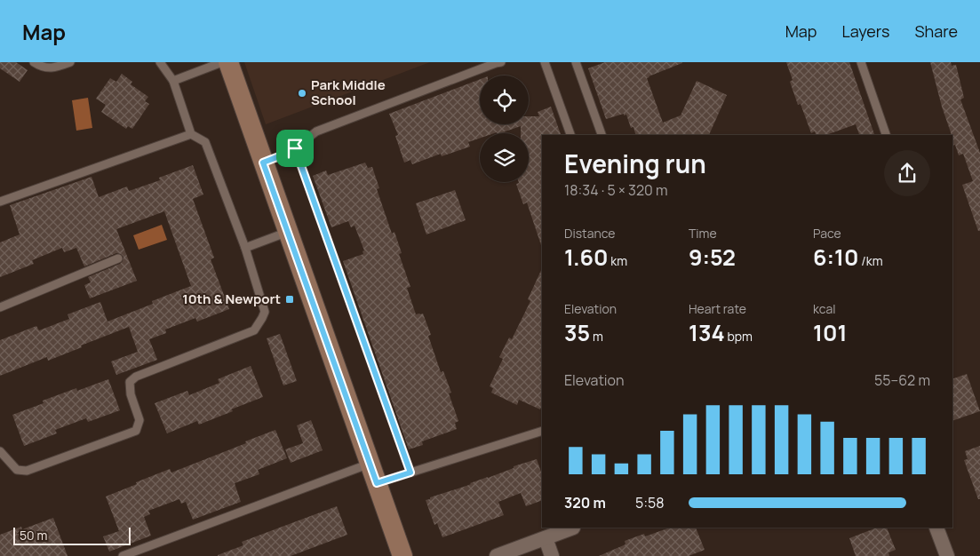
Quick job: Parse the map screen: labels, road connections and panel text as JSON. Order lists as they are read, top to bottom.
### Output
{
  "places": {
    "other": ["Park Middle School"],
    "transit": ["10th & Newport"]
  },
  "scale_bar": "50 m",
  "page": {
    "header": "Map",
    "nav": ["Map", "Layers", "Share"],
    "heading": ["Evening run", "18:34 · 5 × 320 m"],
    "stats": [
      ["Distance", "1.60 km"],
      ["Time", "9:52"],
      ["Pace", "6:10 /km"],
      ["Elevation", "35 m"],
      ["Heart rate", "134 bpm"],
      ["kcal", "101"]
    ],
    "chart": ["Elevation", "55–62 m"],
    "list": [
      {
        "name": "320 m",
        "note": "5:58"
      }
    ],
    "scale": "50 m"
  }
}
